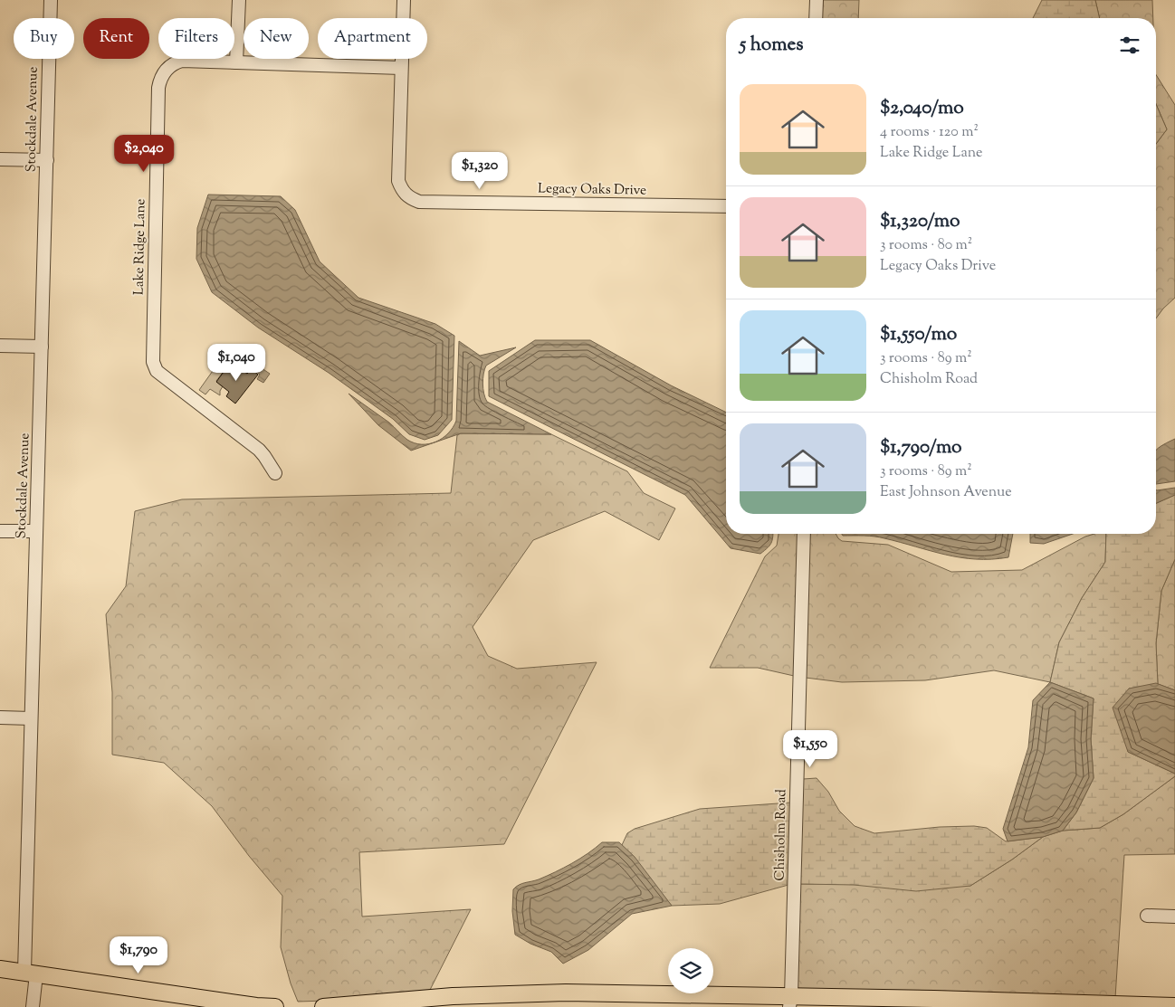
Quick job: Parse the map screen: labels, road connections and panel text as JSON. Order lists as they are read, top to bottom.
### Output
{
  "streets": {
    "street": [
      "Stockdale Avenue",
      "Legacy Oaks Drive",
      "Lake Ridge Lane",
      "Chisholm Road"
    ]
  },
  "crossings": [
    ["Legacy Oaks Drive", "Lake Ridge Lane"]
  ],
  "page": {
    "chip": [
      "Buy",
      "Rent",
      "Filters",
      "New",
      "Apartment"
    ],
    "heading": "5 homes",
    "list": [
      {
        "name": "$2,040/mo",
        "note": "4 rooms · 120 m² · Lake Ridge Lane"
      },
      {
        "name": "$1,320/mo",
        "note": "3 rooms · 80 m² · Legacy Oaks Drive"
      },
      {
        "name": "$1,550/mo",
        "note": "3 rooms · 89 m² · Chisholm Road"
      },
      {
        "name": "$1,790/mo",
        "note": "3 rooms · 89 m² · East Johnson Avenue"
      }
    ],
    "price": [
      "$2,040",
      "$1,320",
      "$1,040",
      "$1,550",
      "$1,790"
    ]
  }
}
